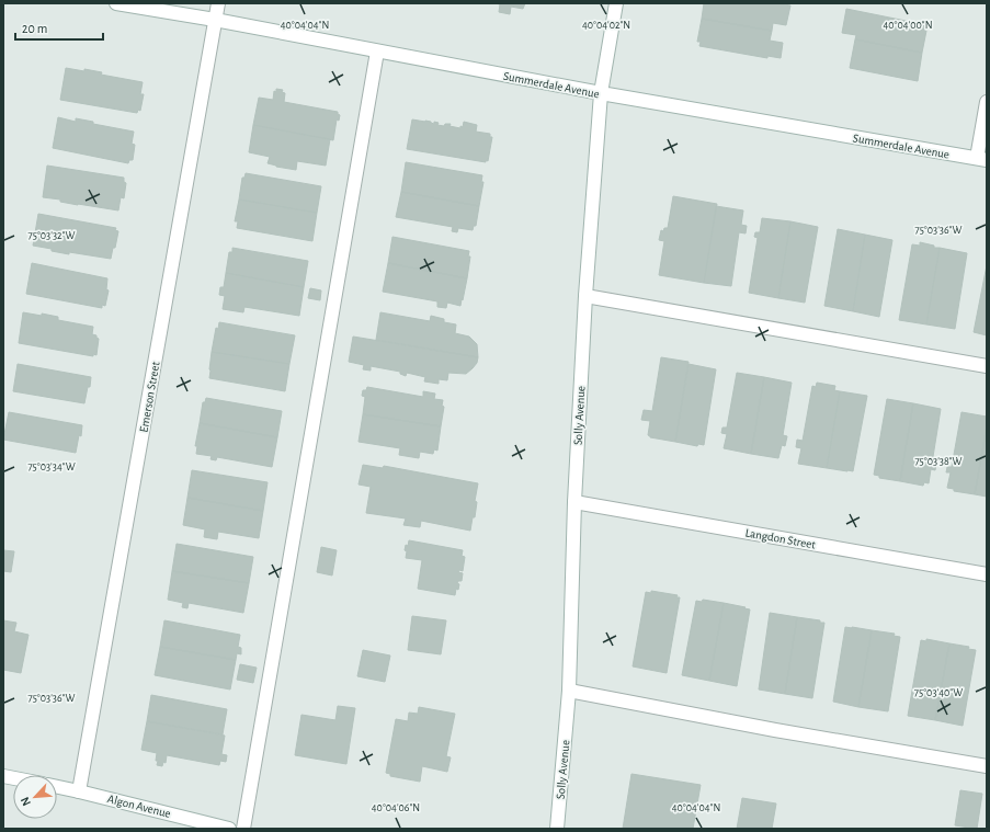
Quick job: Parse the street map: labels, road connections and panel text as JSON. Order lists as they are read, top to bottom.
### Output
{
  "streets": {
    "street": [
      "Summerdale Avenue",
      "Emerson Street",
      "Solly Avenue",
      "Langdon Street",
      "Algon Avenue"
    ]
  },
  "crossings": [
    ["Summerdale Avenue", "Emerson Street"],
    ["Summerdale Avenue", "Solly Avenue"],
    ["Emerson Street", "Algon Avenue"],
    ["Solly Avenue", "Langdon Street"]
  ],
  "scale_bar": "20 m",
  "north": "bottom left",
  "coordinates": [
    "40°04'04\"N",
    "40°04'02\"N",
    "40°04'00\"N",
    "75°03'36\"W",
    "75°03'32\"W",
    "75°03'38\"W",
    "75°03'34\"W",
    "75°03'40\"W",
    "40°04'06\"N"
  ]
}
